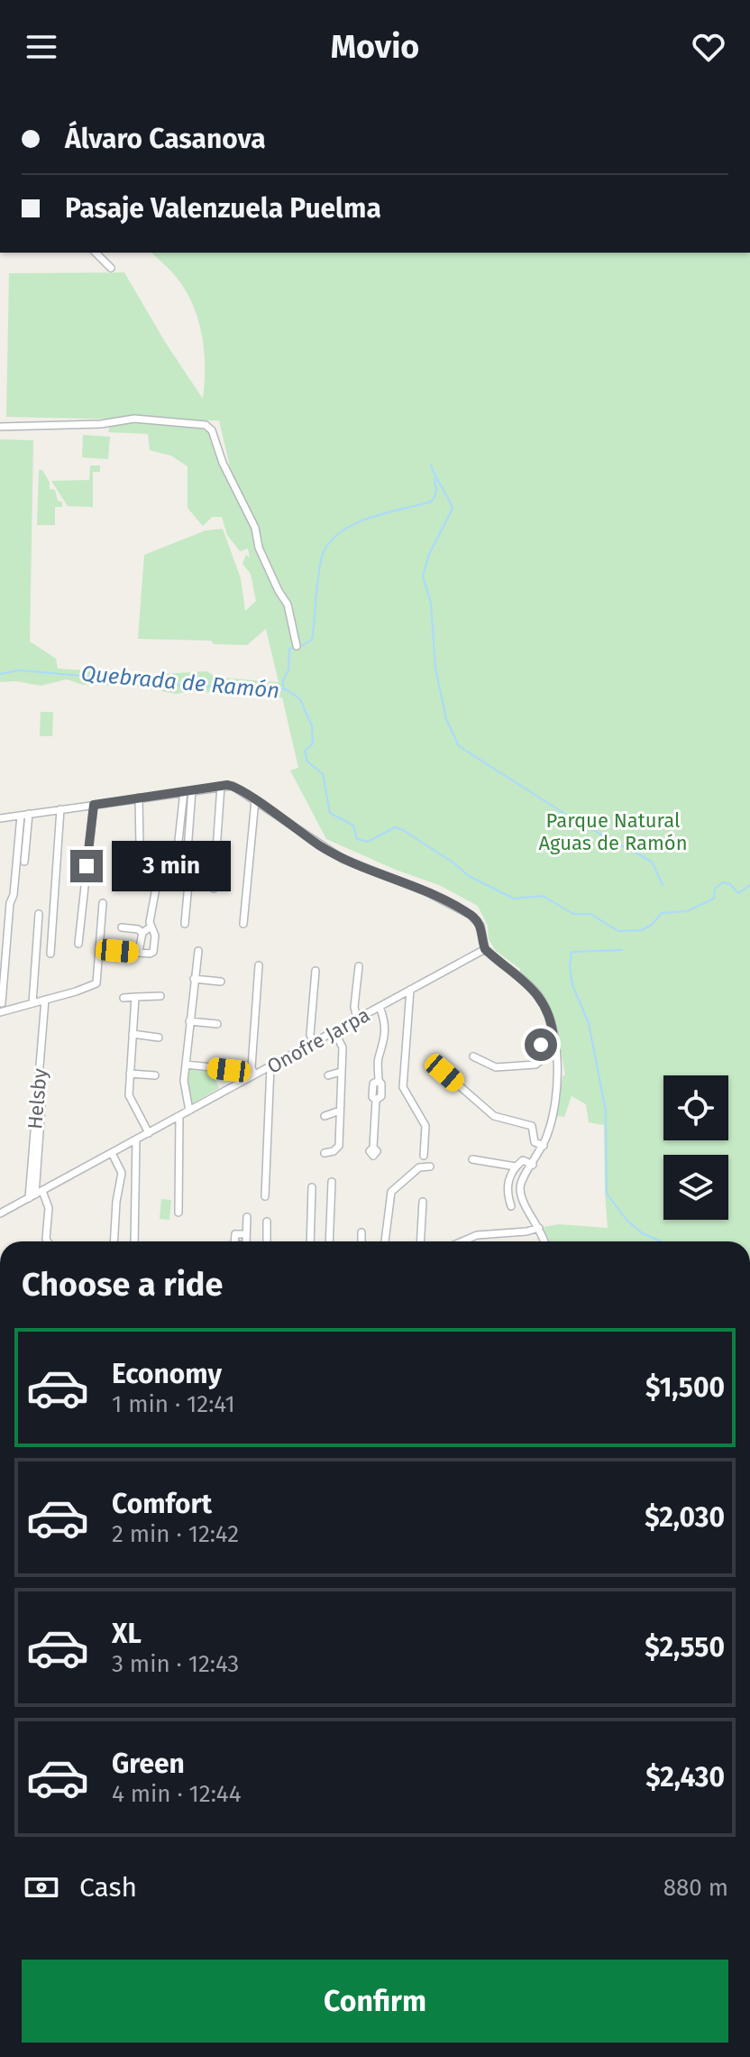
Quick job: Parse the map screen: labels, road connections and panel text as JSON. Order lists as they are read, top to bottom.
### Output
{
  "streets": {
    "street": ["Onofre Jarpa", "Helsby"]
  },
  "crossings": [
    ["Onofre Jarpa", "Helsby"]
  ],
  "water": ["Quebrada de Ramón"],
  "parks": ["Parque Natural Aguas de Ramón"],
  "page": {
    "header": "Movio",
    "banner": ["Álvaro Casanova", "Pasaje Valenzuela Puelma"],
    "bubble": "3 min",
    "heading": "Choose a ride",
    "list": [
      {
        "name": "Economy",
        "note": "1 min · 12:41",
        "value": "$1,500"
      },
      {
        "name": "Comfort",
        "note": "2 min · 12:42",
        "value": "$2,030"
      },
      {
        "name": "XL",
        "note": "3 min · 12:43",
        "value": "$2,550"
      },
      {
        "name": "Green",
        "note": "4 min · 12:44",
        "value": "$2,430"
      }
    ],
    "pay": ["Cash", "880 m"],
    "buttons": "Confirm"
  }
}
